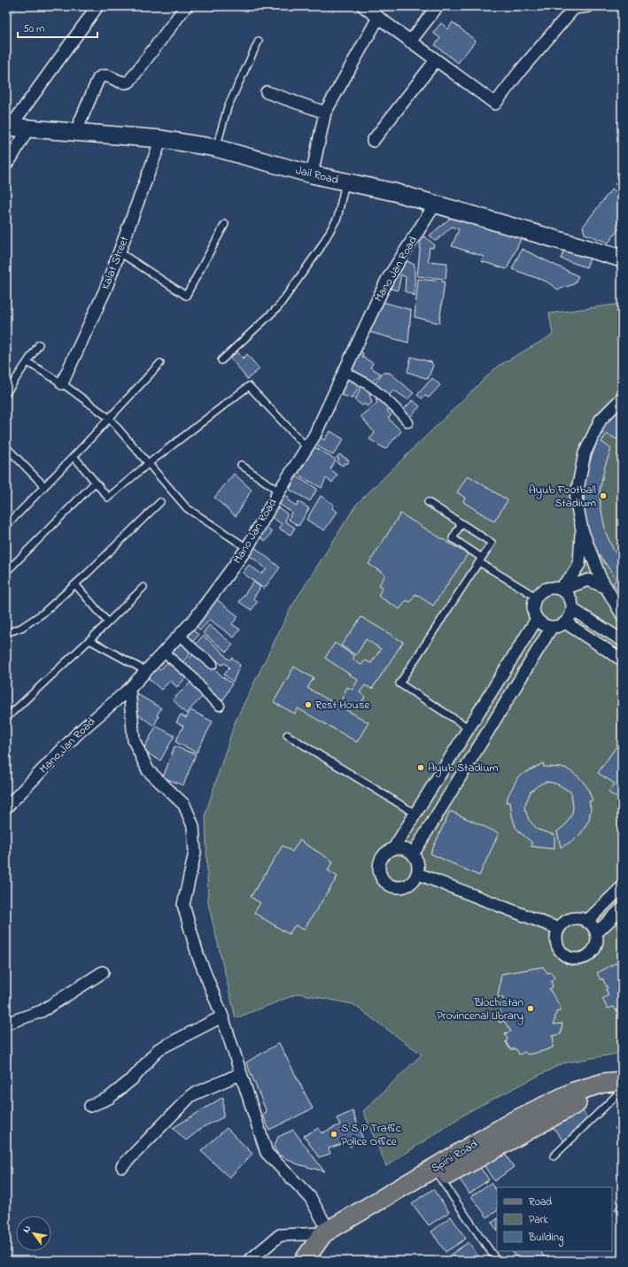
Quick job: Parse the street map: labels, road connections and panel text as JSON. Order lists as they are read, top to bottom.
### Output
{
  "streets": {
    "main road": ["Jail Road", "Spini Road"],
    "street": ["Kalat Street", "Mano Jan Road"]
  },
  "crossings": [
    ["Jail Road", "Kalat Street"],
    ["Jail Road", "Mano Jan Road"]
  ],
  "places": [
    "Ayub Football Stadium",
    "Rest House",
    "Ayub Stadium",
    "Blochistan Provincenal Library",
    "S S P Traffic Police Office"
  ],
  "legend": ["Road", "Park", "Building"],
  "scale_bar": "50 m",
  "north": "top left"
}
